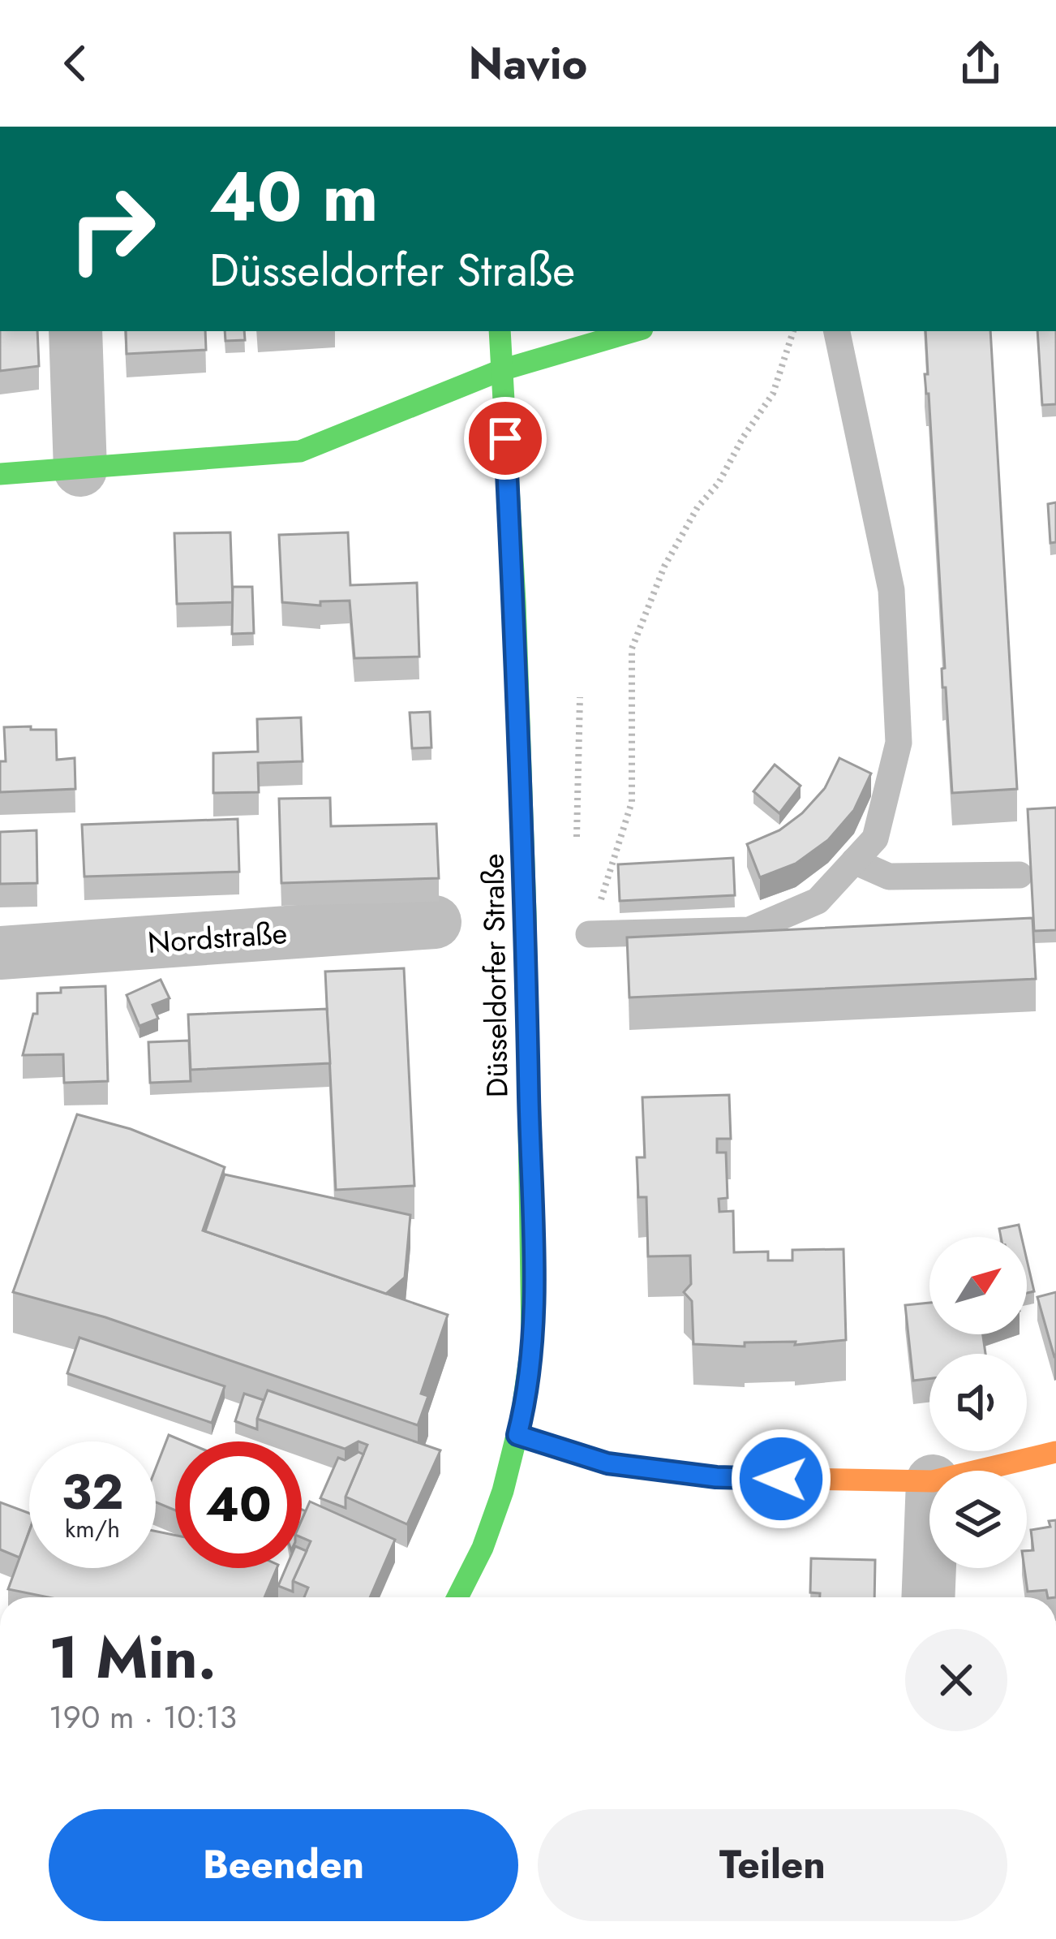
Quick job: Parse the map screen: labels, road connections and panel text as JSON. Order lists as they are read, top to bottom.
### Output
{
  "streets": {
    "main road": ["Düsseldorfer Straße"],
    "street": ["Nordstraße"]
  },
  "north": "top right",
  "page": {
    "header": "Navio",
    "turn": ["40 m", "Düsseldorfer Straße"],
    "speed": "32 km/h",
    "limit": "40",
    "heading": ["1 Min.", "190 m · 10:13"],
    "buttons": ["Beenden", "Teilen"]
  }
}
